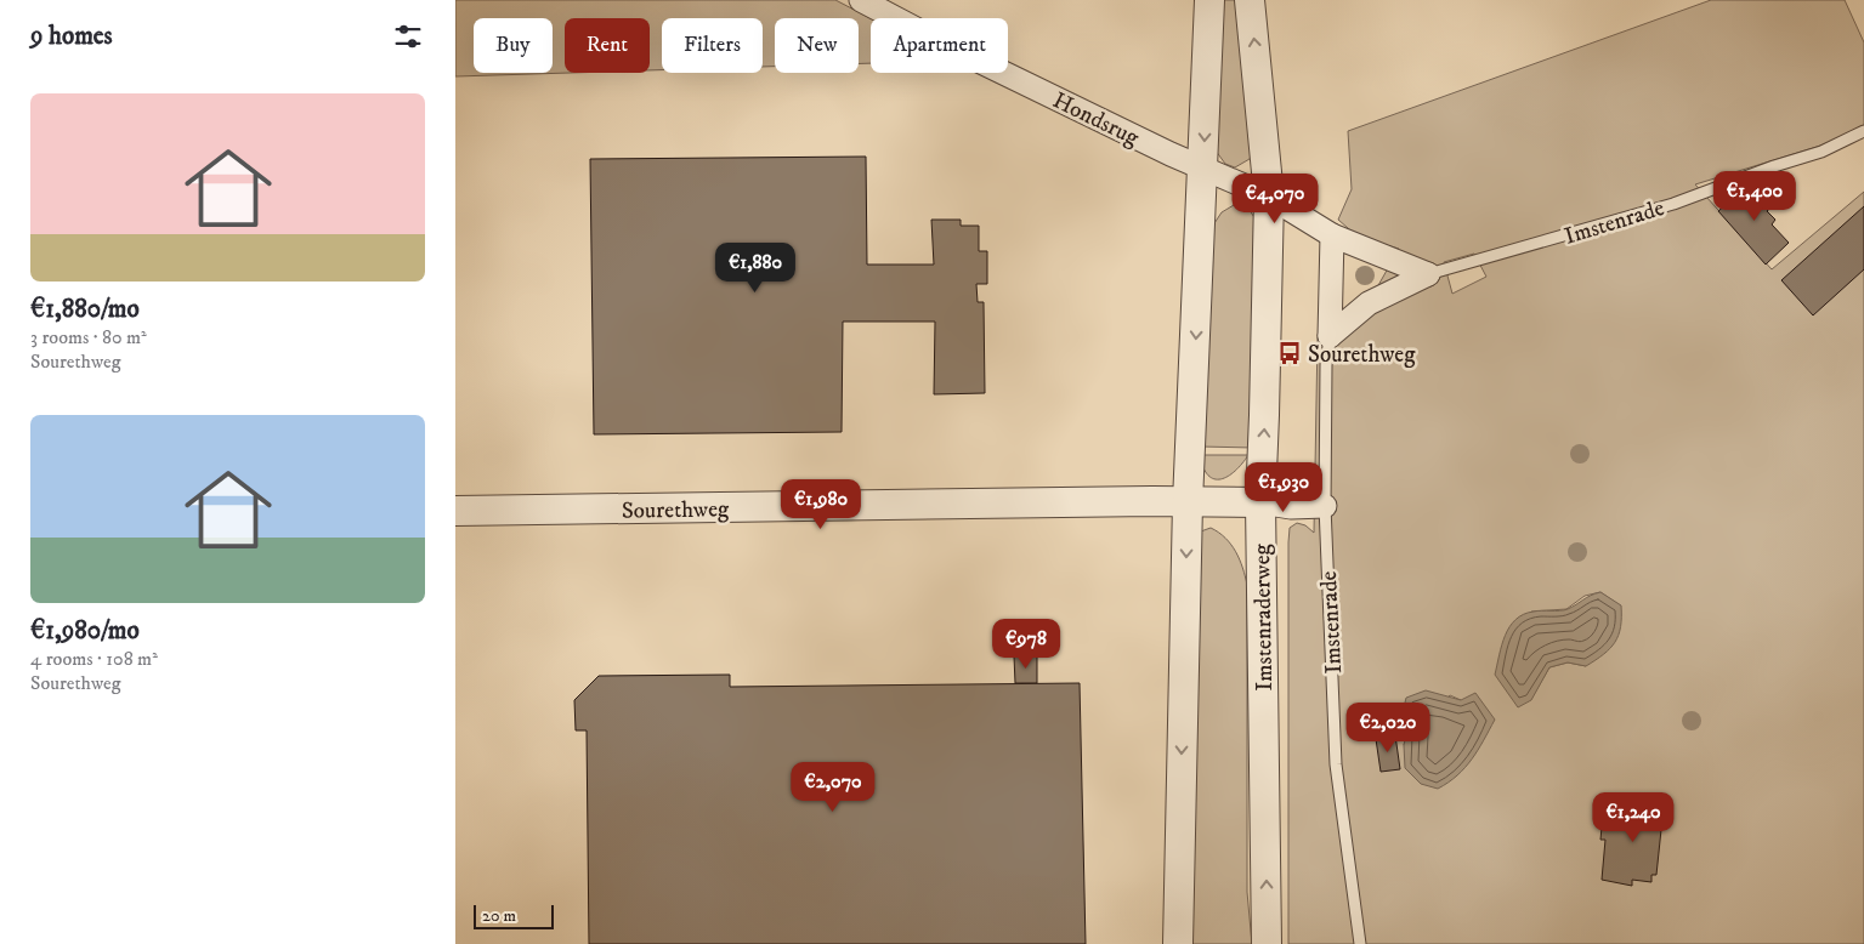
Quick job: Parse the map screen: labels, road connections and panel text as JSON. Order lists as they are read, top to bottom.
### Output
{
  "streets": {
    "street": [
      "Hondsrug",
      "Imstenrade",
      "Sourethweg",
      "Imstenraderweg"
    ]
  },
  "crossings": [
    ["Hondsrug", "Imstenraderweg"],
    ["Sourethweg", "Imstenraderweg"]
  ],
  "places": {
    "bus stop": ["Sourethweg"]
  },
  "scale_bar": "20 m",
  "page": {
    "heading": "9 homes",
    "chip": [
      "Buy",
      "Rent",
      "Filters",
      "New",
      "Apartment"
    ],
    "list": [
      {
        "name": "€1,880/mo",
        "note": "3 rooms · 80 m² · Sourethweg"
      },
      {
        "name": "€1,980/mo",
        "note": "4 rooms · 108 m² · Sourethweg"
      }
    ],
    "price": [
      "€1,400",
      "€4,070",
      "€1,880",
      "€1,930",
      "€1,980",
      "€978",
      "€2,020",
      "€2,070",
      "€1,240"
    ],
    "scale": "20 m"
  }
}
